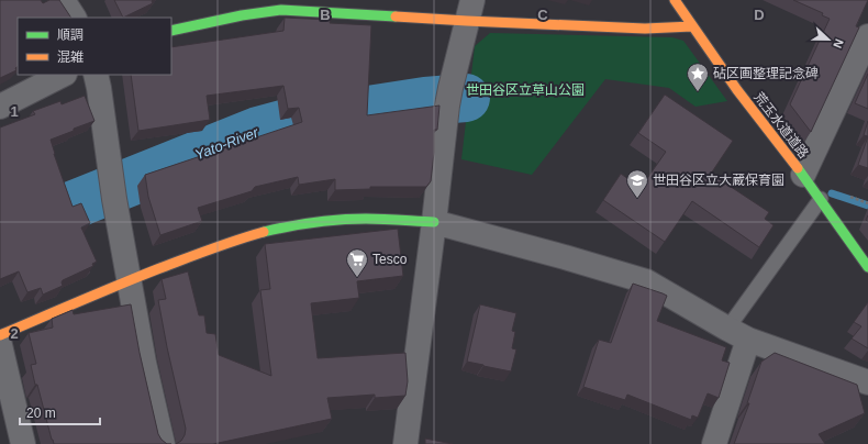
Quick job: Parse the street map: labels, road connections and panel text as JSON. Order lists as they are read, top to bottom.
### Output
{
  "streets": {
    "street": ["荒玉水道道路"]
  },
  "water": ["Yato-River"],
  "parks": ["世田谷区立草山公園"],
  "places": {
    "place": ["砧区画整理記念碑"],
    "school or university": ["世田谷区立大蔵保育園"],
    "supermarket": ["Tesco"]
  },
  "legend": ["順調", "混雑"],
  "scale_bar": "20 m",
  "north": "right",
  "grid": {
    "columns": ["B", "C", "D"],
    "rows": ["1", "2"]
  }
}
